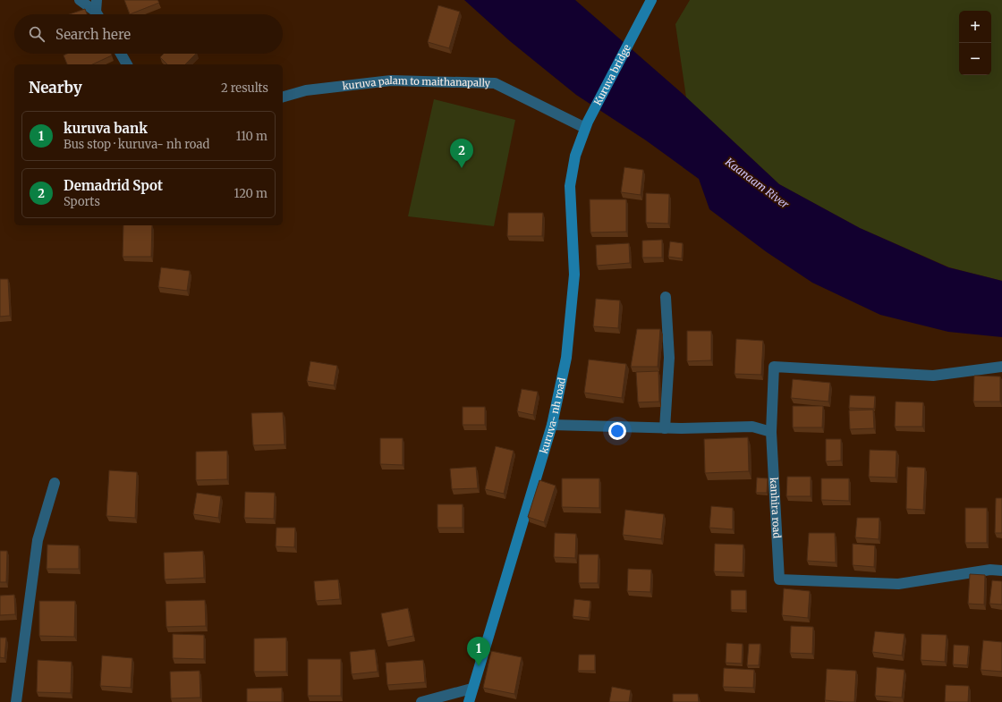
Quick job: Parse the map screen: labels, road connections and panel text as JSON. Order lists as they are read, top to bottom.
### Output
{
  "streets": {
    "main road": ["Kuruva bridge", "kuruva- nh road"],
    "street": ["kuruva palam to maithanapally", "kanhira road"]
  },
  "crossings": [
    ["Kuruva bridge", "kuruva palam to maithanapally"],
    ["Kuruva bridge", "kuruva- nh road"],
    ["kuruva palam to maithanapally", "kuruva- nh road"]
  ],
  "water": ["Kaanaam River"],
  "page": {
    "map_buttons": ["+", "−"],
    "search": "Search here",
    "heading": ["Nearby", "2 results"],
    "list": [
      {
        "mark": "1",
        "name": "kuruva bank",
        "note": "Bus stop · kuruva- nh road",
        "value": "110 m"
      },
      {
        "mark": "2",
        "name": "Demadrid Spot",
        "note": "Sports",
        "value": "120 m"
      }
    ],
    "pins": ["2", "1"]
  }
}
